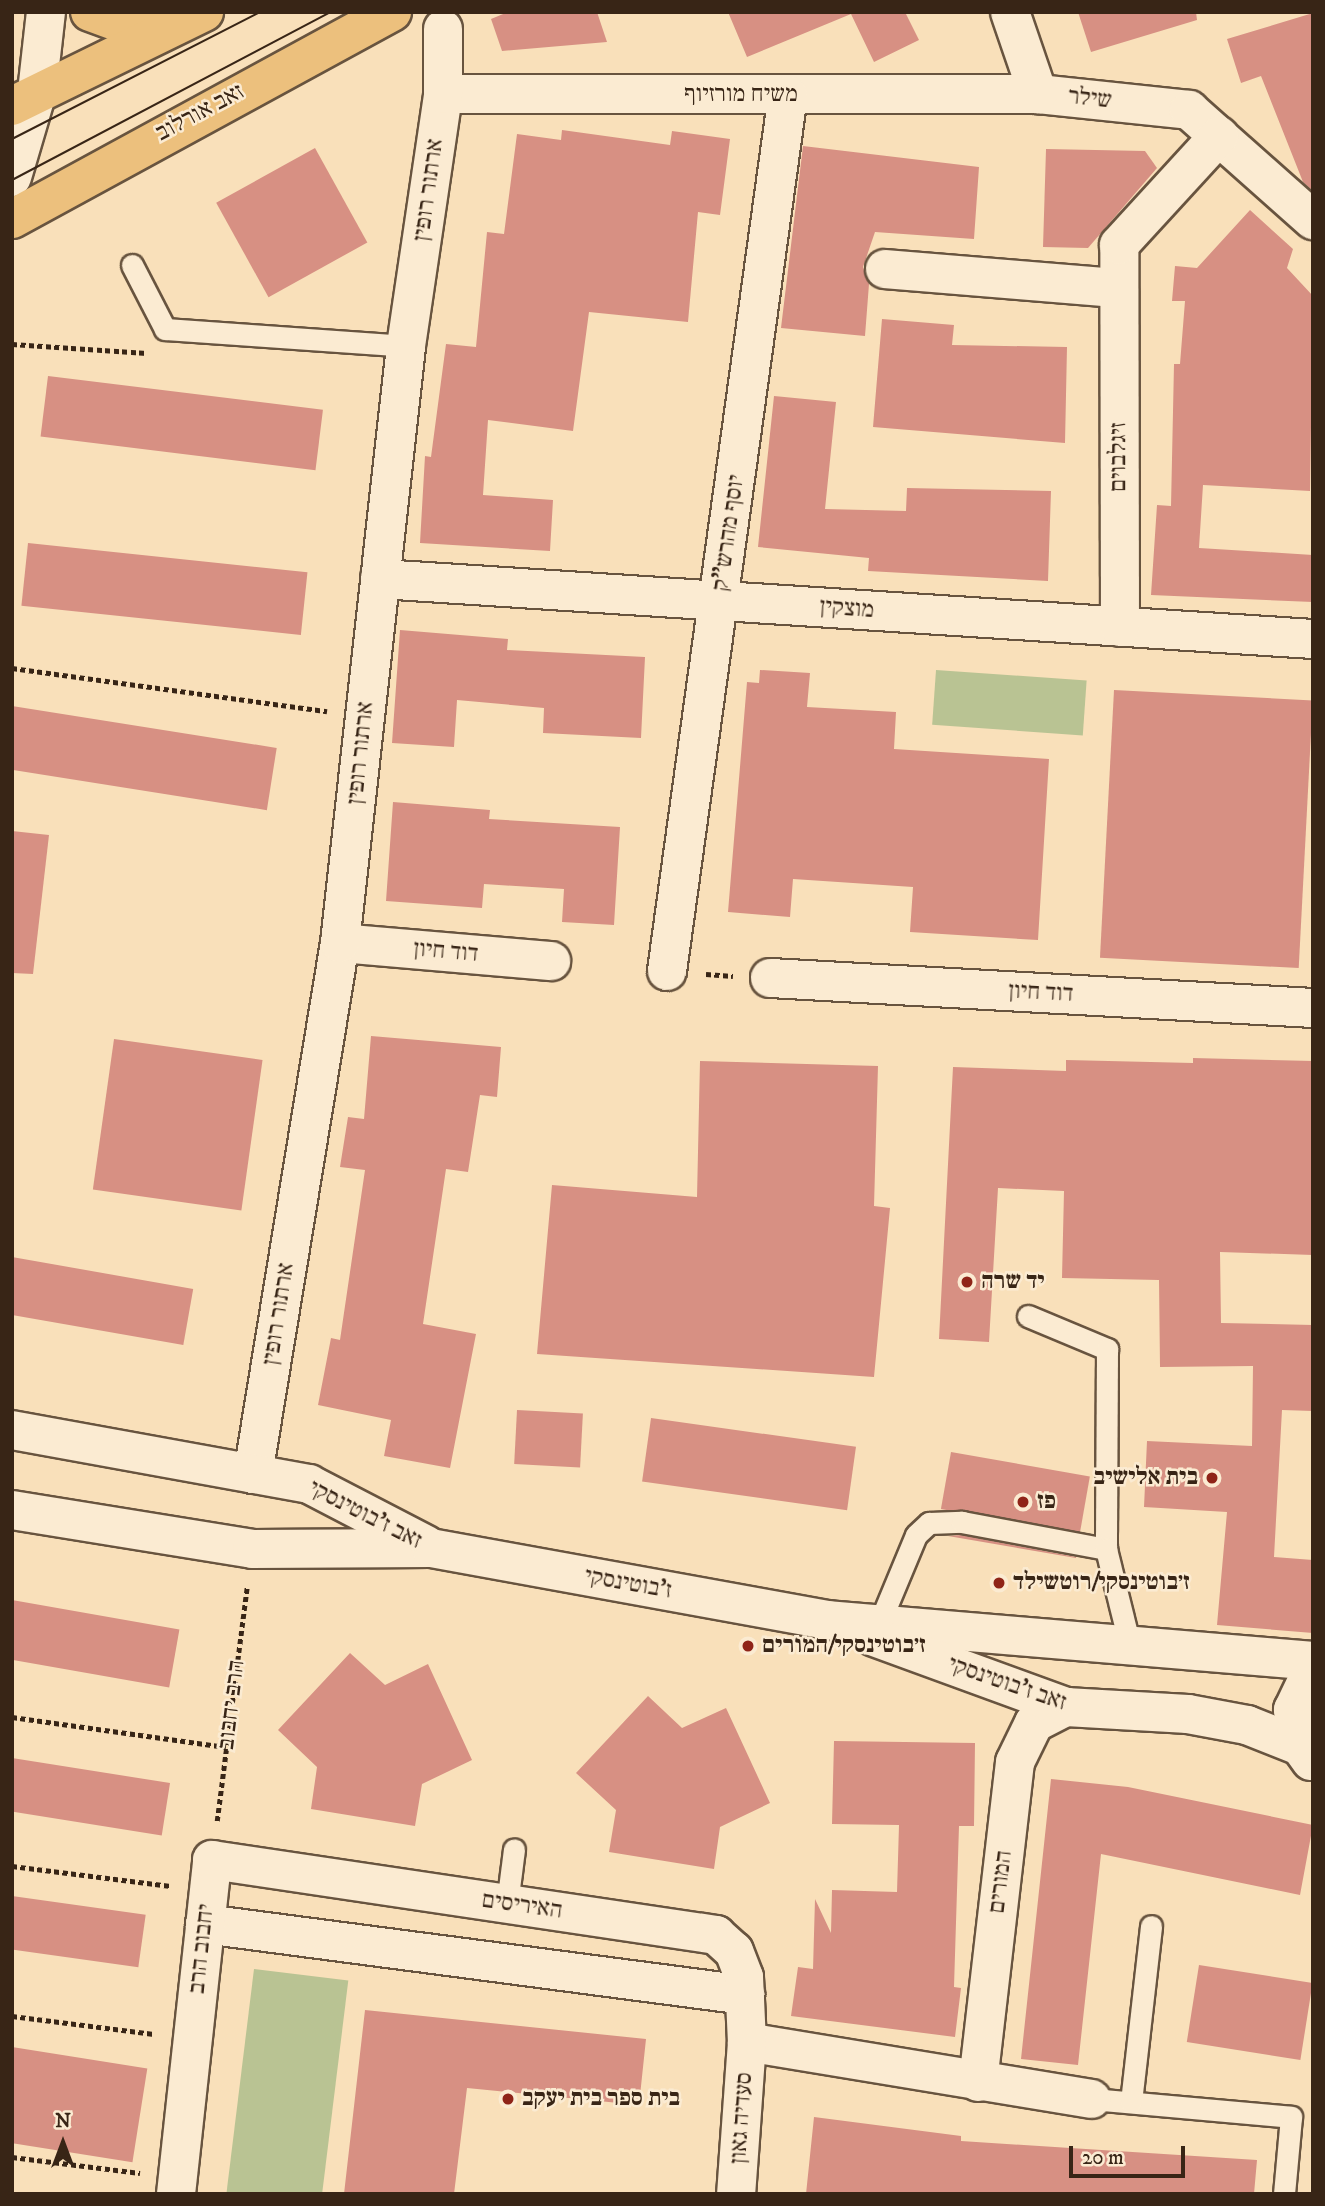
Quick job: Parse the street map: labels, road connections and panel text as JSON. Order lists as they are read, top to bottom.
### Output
{
  "streets": {
    "main road": ["זאב אורלוב"],
    "street": [
      "משיח מורזיוף",
      "שילר",
      "ארתור רופין",
      "זיגלבוים",
      "יוסף מהרש\"ק",
      "מוצקין",
      "דוד חיון",
      "זאב ז'בוטינסקי",
      "ז'בוטינסקי",
      "המורים",
      "האיריסים",
      "יחבוב הרב",
      "סעדיה גאון"
    ],
    "path": ["הרב יחבוב"]
  },
  "crossings": [
    ["משיח מורזיוף", "שילר"],
    ["משיח מורזיוף", "ארתור רופין"],
    ["משיח מורזיוף", "יוסף מהרש\"ק"],
    ["שילר", "זיגלבוים"],
    ["ארתור רופין", "מוצקין"],
    ["ארתור רופין", "דוד חיון"],
    ["ארתור רופין", "זאב ז'בוטינסקי"],
    ["זיגלבוים", "מוצקין"],
    ["יוסף מהרש\"ק", "מוצקין"],
    ["זאב ז'בוטינסקי", "ז'בוטינסקי"],
    ["זאב ז'בוטינסקי", "הרב יחבוב"],
    ["זאב ז'בוטינסקי", "המורים"],
    ["הרב יחבוב", "האיריסים"],
    ["הרב יחבוב", "יחבוב הרב"],
    ["האיריסים", "יחבוב הרב"],
    ["האיריסים", "סעדיה גאון"]
  ],
  "places": [
    "יד שרה",
    "בית אלישיב",
    "פז",
    "ז׳בוטינסקי/רוטשילד",
    "ז׳בוטינסקי/המורים",
    "בית ספר בית יעקב"
  ],
  "scale_bar": "20 m",
  "north": "top"
}
